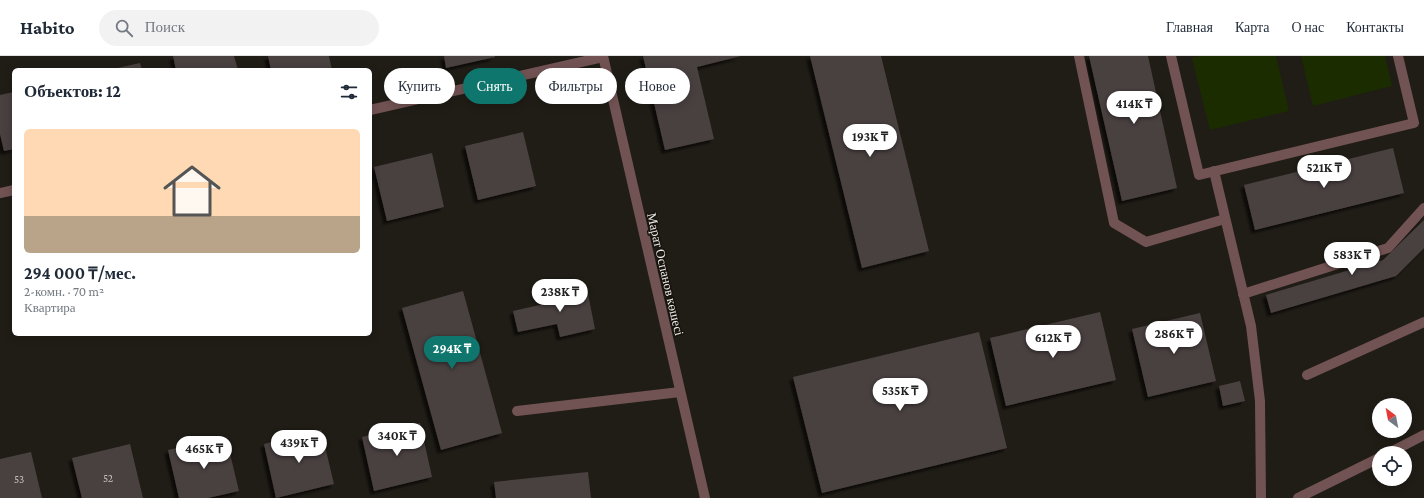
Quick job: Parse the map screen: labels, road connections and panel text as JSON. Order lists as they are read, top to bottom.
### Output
{
  "streets": {
    "street": ["Марат Оспанов көшесі"]
  },
  "house_numbers": ["52", "53"],
  "north": "top left",
  "page": {
    "header": "Habito",
    "search": "Поиск",
    "nav": [
      "Главная",
      "Карта",
      "О нас",
      "Контакты"
    ],
    "chip": [
      "Купить",
      "Снять",
      "Фильтры",
      "Новое"
    ],
    "heading": "Объектов: 12",
    "price": [
      "414K ₸",
      "193K ₸",
      "521K ₸",
      "583K ₸",
      "238K ₸",
      "286K ₸",
      "612K ₸",
      "294K ₸",
      "535K ₸",
      "340K ₸",
      "439K ₸",
      "465K ₸"
    ],
    "list": [
      {
        "name": "294 000 ₸/мес.",
        "note": "2-комн. · 70 m² · Квартира"
      }
    ]
  }
}
